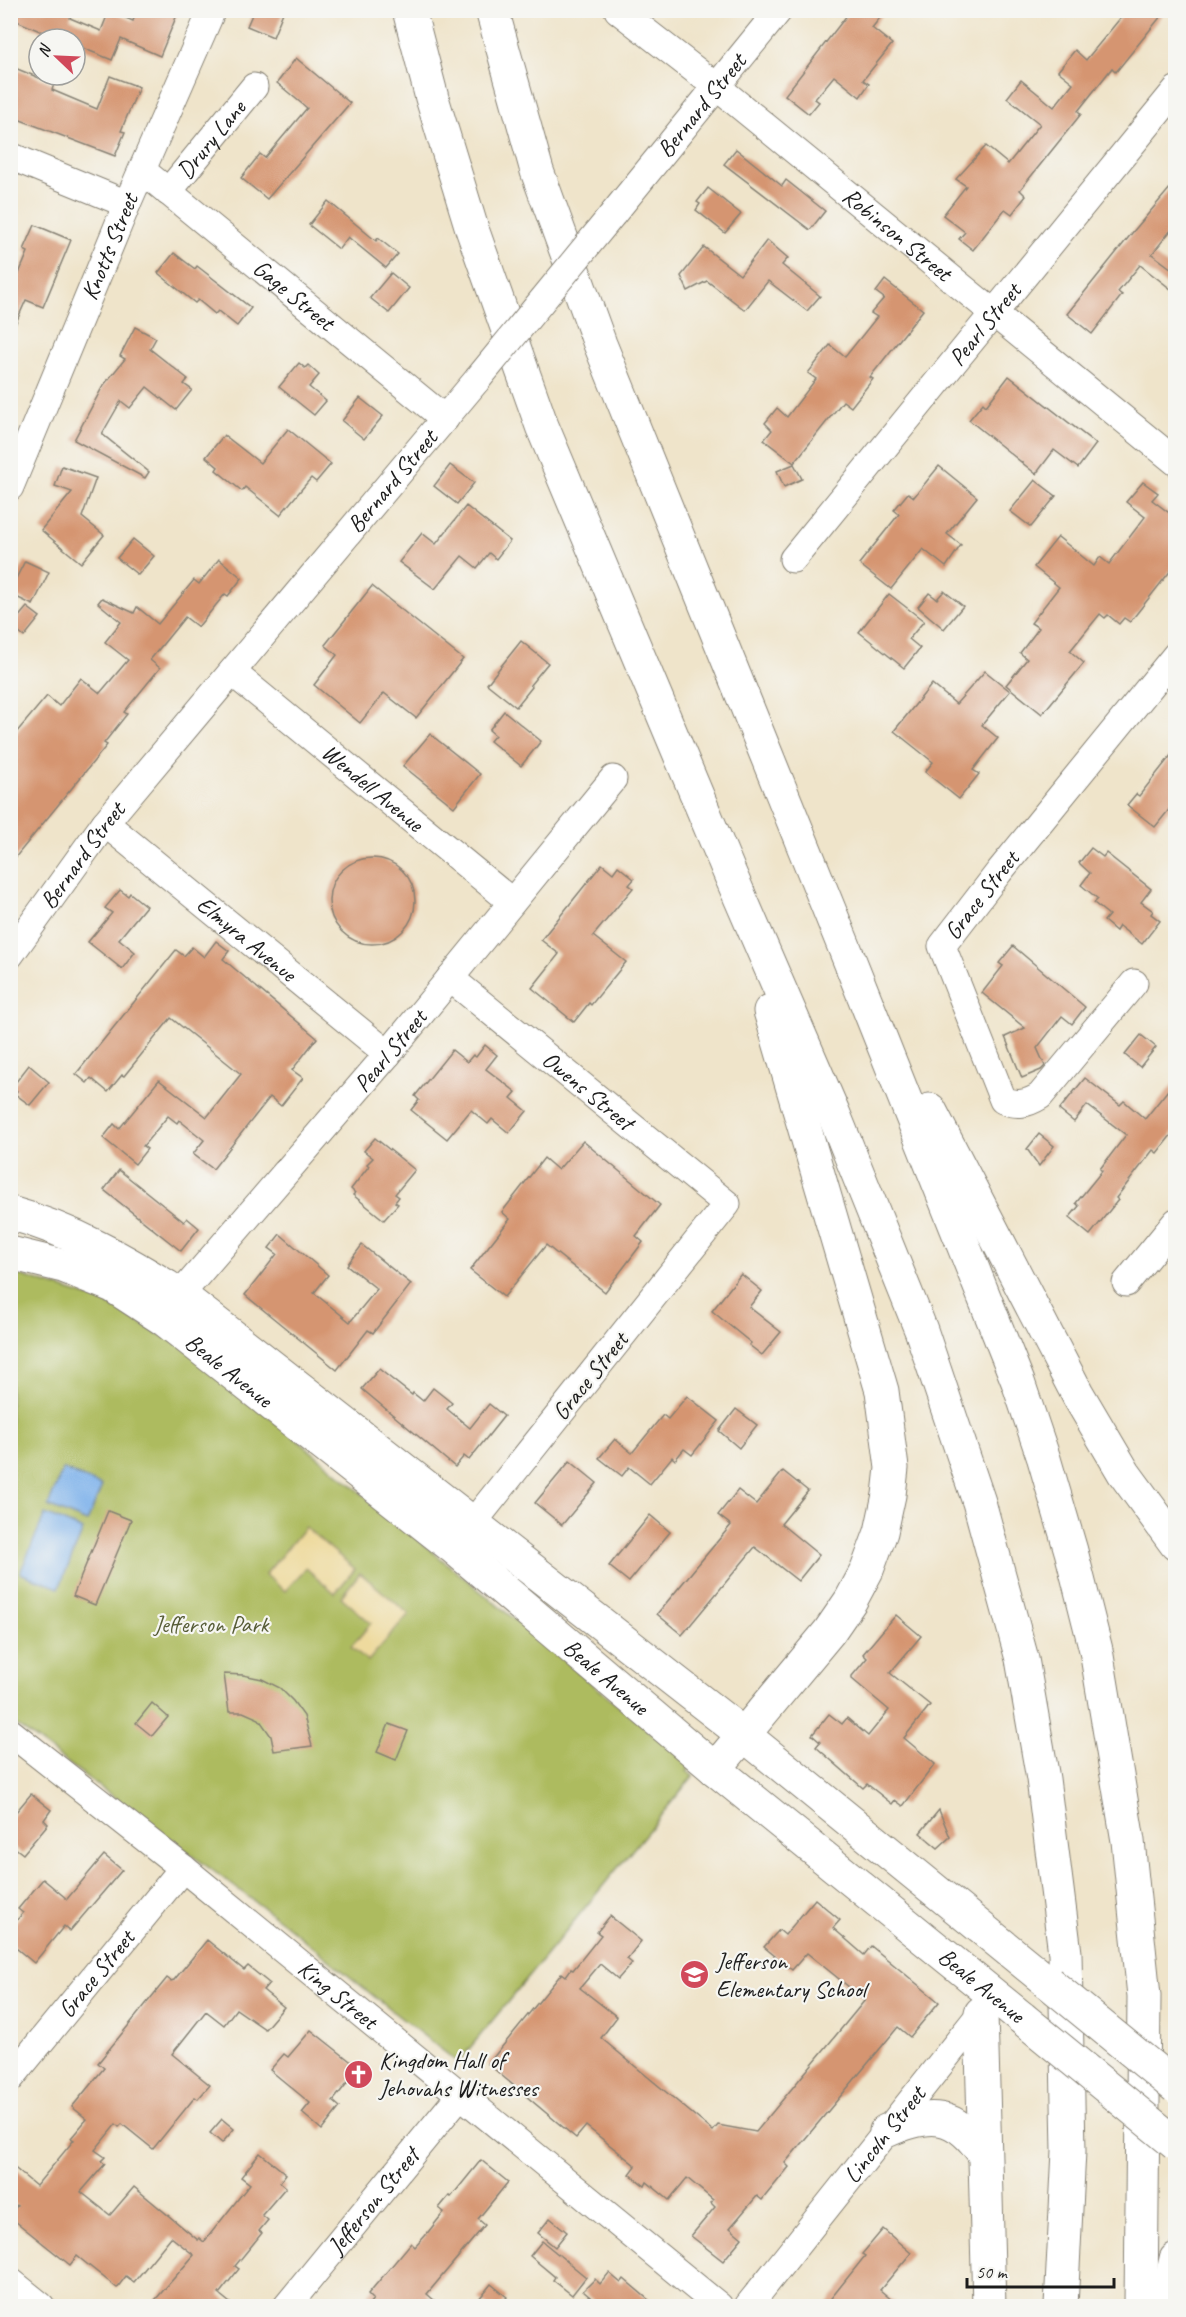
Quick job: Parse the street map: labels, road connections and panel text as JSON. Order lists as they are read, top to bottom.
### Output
{
  "streets": {
    "main road": ["Beale Avenue", "Lincoln Street"],
    "street": [
      "Bernard Street",
      "Drury Lane",
      "Robinson Street",
      "Knotts Street",
      "Gage Street",
      "Pearl Street",
      "Wendell Avenue",
      "Grace Street",
      "Elmyra Avenue",
      "Owens Street",
      "King Street",
      "Jefferson Street"
    ]
  },
  "crossings": [
    ["Bernard Street", "Robinson Street"],
    ["Bernard Street", "Gage Street"],
    ["Bernard Street", "Wendell Avenue"],
    ["Bernard Street", "Elmyra Avenue"],
    ["Drury Lane", "Gage Street"],
    ["Robinson Street", "Pearl Street"],
    ["Knotts Street", "Gage Street"],
    ["Pearl Street", "Wendell Avenue"],
    ["Pearl Street", "Elmyra Avenue"],
    ["Pearl Street", "Owens Street"],
    ["Pearl Street", "Beale Avenue"],
    ["Grace Street", "Owens Street"],
    ["Grace Street", "Beale Avenue"],
    ["Grace Street", "King Street"],
    ["Beale Avenue", "Lincoln Street"],
    ["King Street", "Jefferson Street"]
  ],
  "parks": ["Jefferson Park"],
  "places": {
    "school or university": ["Jefferson Elementary School"],
    "church": ["Kingdom Hall of Jehovahs Witnesses"]
  },
  "scale_bar": "50 m",
  "north": "top left"
}
